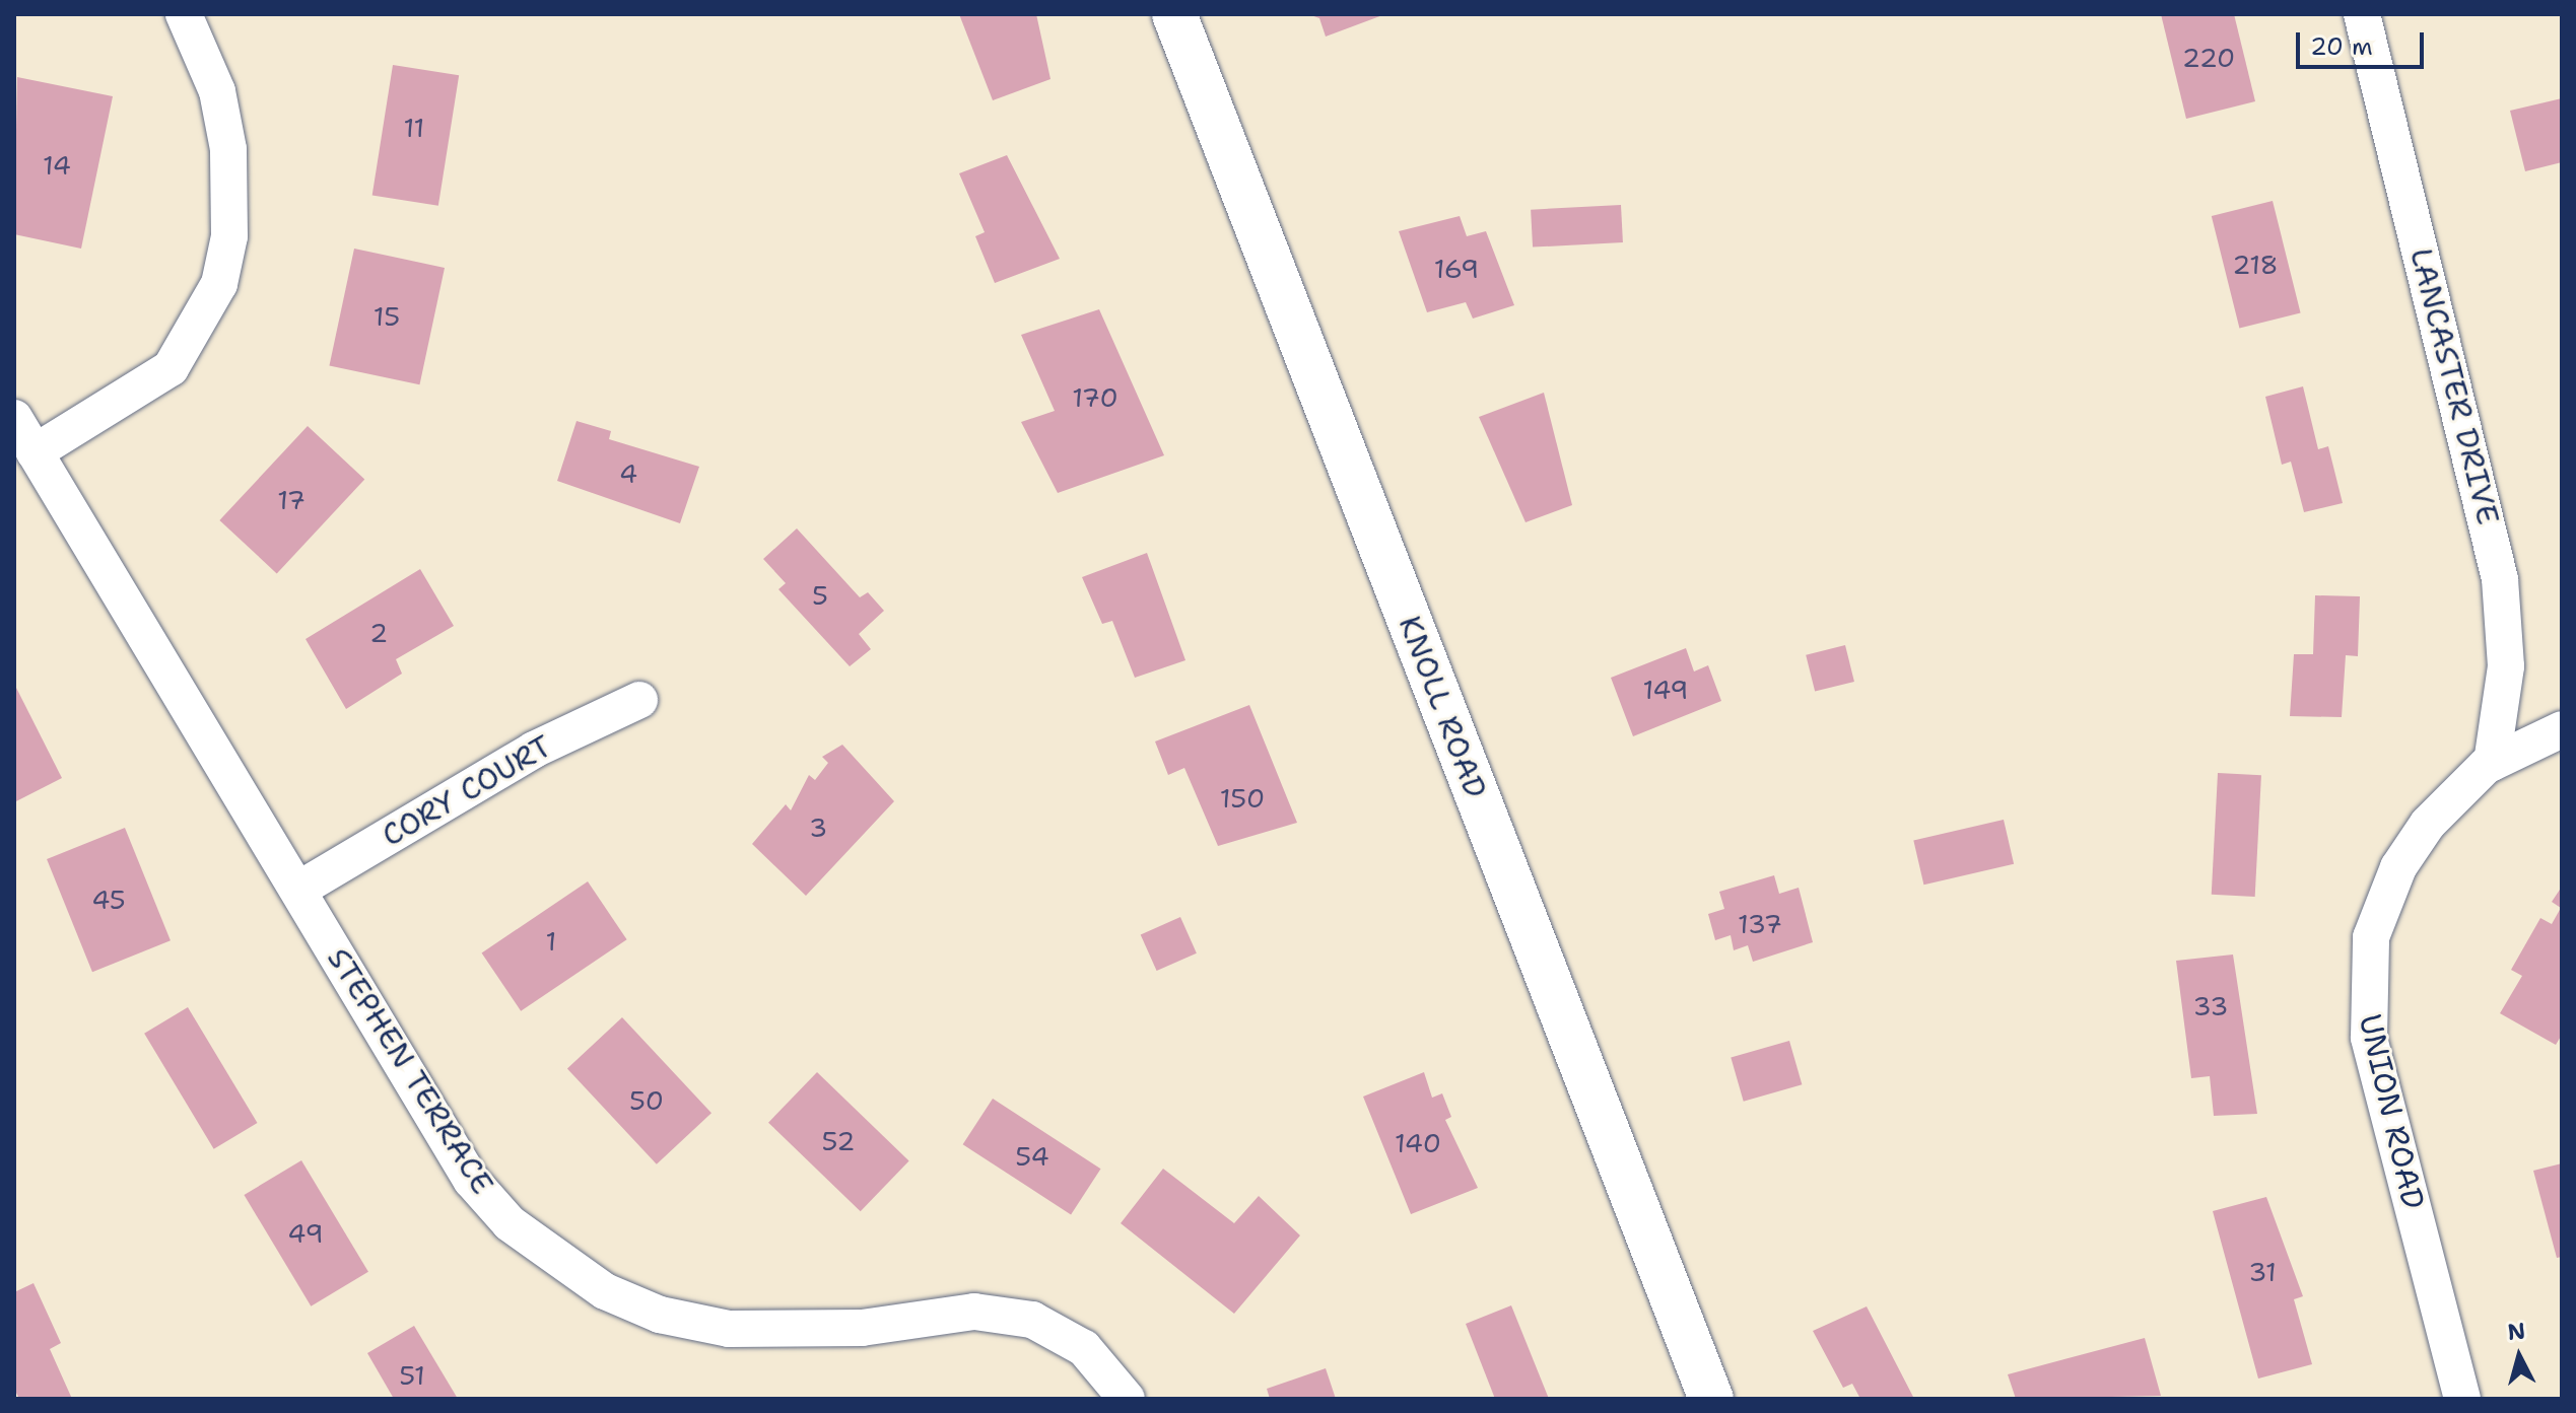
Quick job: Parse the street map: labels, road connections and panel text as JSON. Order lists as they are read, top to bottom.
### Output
{
  "streets": {
    "street": [
      "LANCASTER DRIVE",
      "KNOLL ROAD",
      "CORY COURT",
      "STEPHEN TERRACE",
      "UNION ROAD"
    ]
  },
  "crossings": [
    ["LANCASTER DRIVE", "UNION ROAD"],
    ["CORY COURT", "STEPHEN TERRACE"]
  ],
  "house_numbers": [
    "220",
    "11",
    "14",
    "218",
    "169",
    "15",
    "170",
    "4",
    "17",
    "5",
    "2",
    "149",
    "150",
    "3",
    "45",
    "137",
    "1",
    "33",
    "50",
    "52",
    "140",
    "54",
    "49",
    "31",
    "51"
  ],
  "scale_bar": "20 m",
  "north": "top"
}
